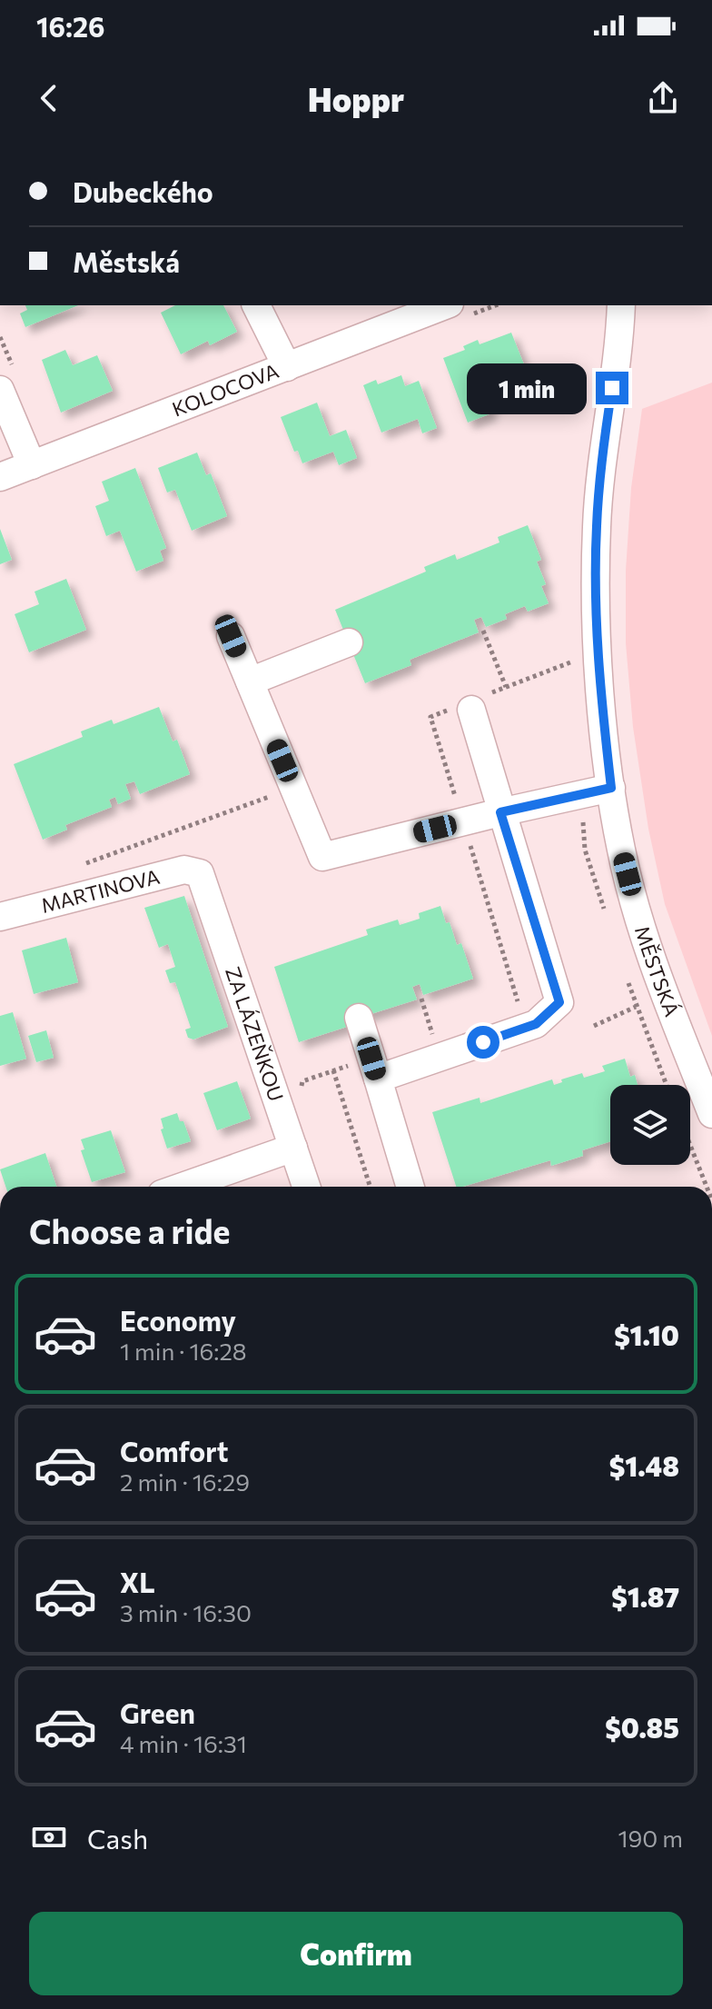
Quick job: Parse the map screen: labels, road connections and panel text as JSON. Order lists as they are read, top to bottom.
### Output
{
  "streets": {
    "street": [
      "KOLOCOVA",
      "MARTINOVA",
      "MĚSTSKÁ",
      "ZA LÁZEŇKOU"
    ]
  },
  "crossings": [
    ["MARTINOVA", "ZA LÁZEŇKOU"]
  ],
  "page": {
    "status": "16:26",
    "header": "Hoppr",
    "banner": ["Dubeckého", "Městská"],
    "bubble": "1 min",
    "heading": "Choose a ride",
    "list": [
      {
        "name": "Economy",
        "note": "1 min · 16:28",
        "value": "$1.10"
      },
      {
        "name": "Comfort",
        "note": "2 min · 16:29",
        "value": "$1.48"
      },
      {
        "name": "XL",
        "note": "3 min · 16:30",
        "value": "$1.87"
      },
      {
        "name": "Green",
        "note": "4 min · 16:31",
        "value": "$0.85"
      }
    ],
    "pay": ["Cash", "190 m"],
    "buttons": "Confirm"
  }
}
